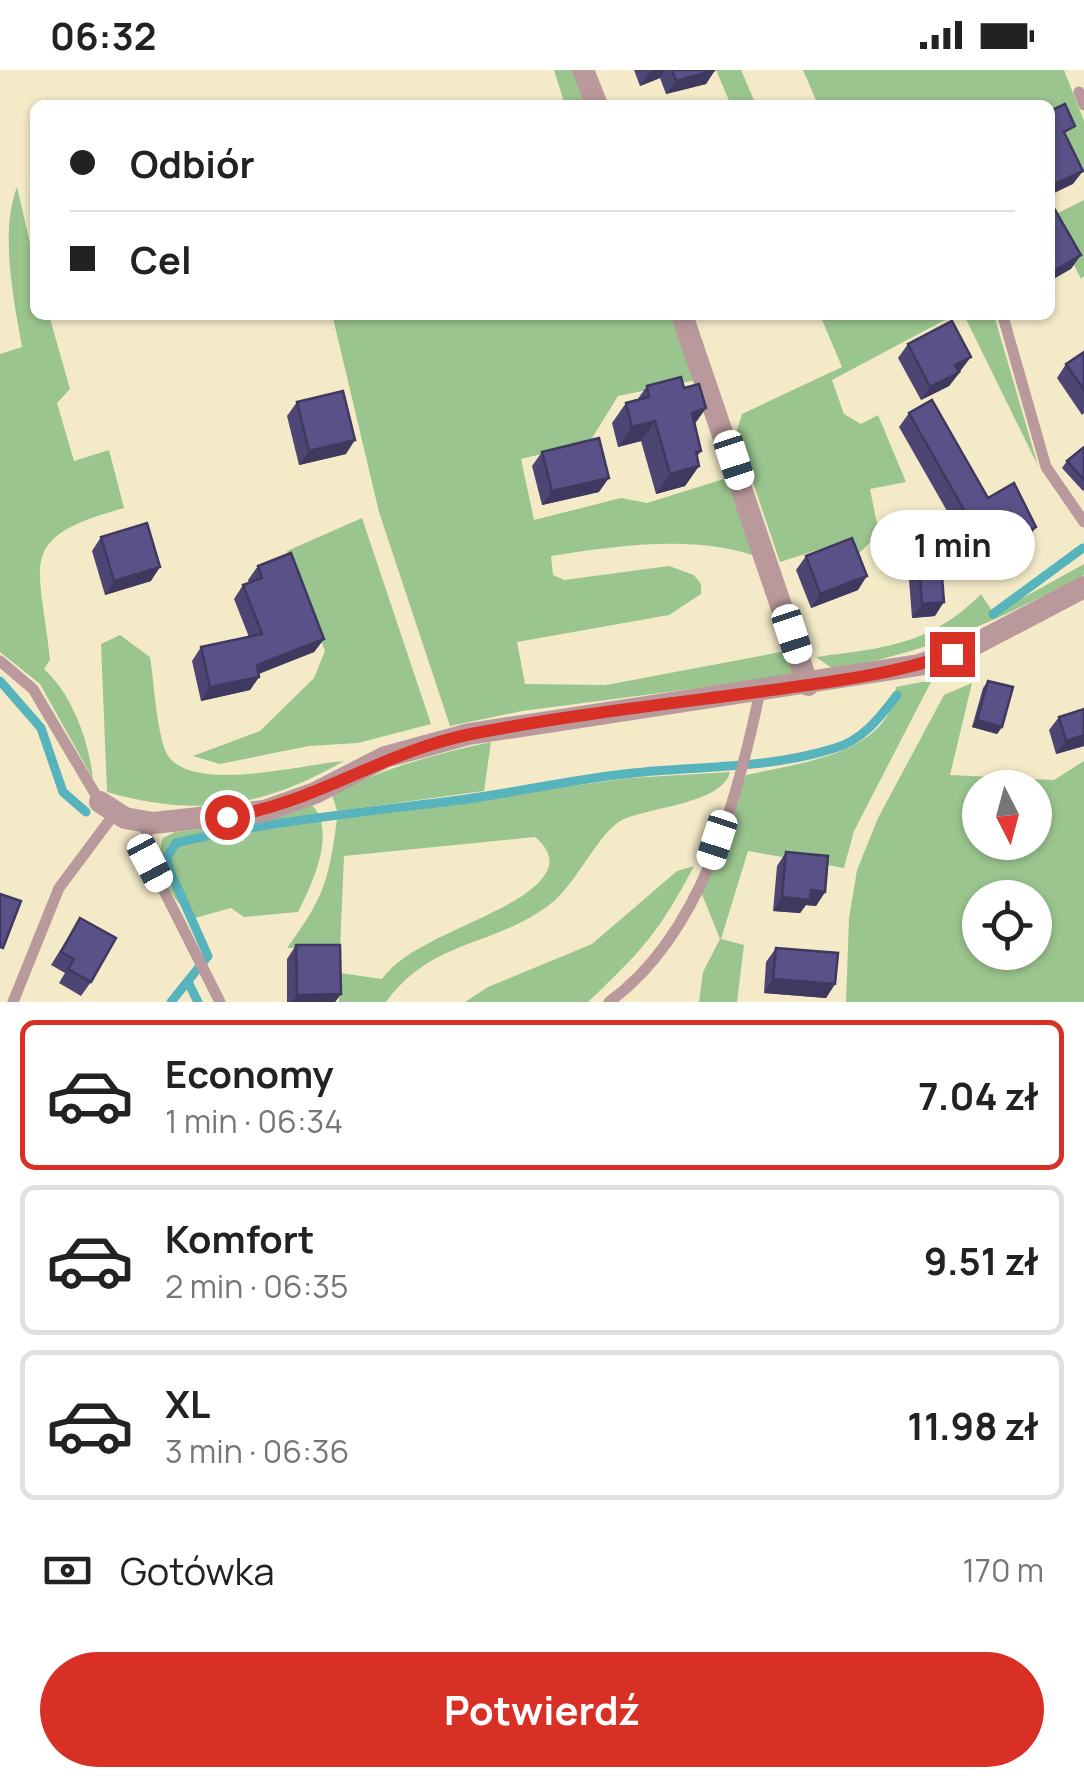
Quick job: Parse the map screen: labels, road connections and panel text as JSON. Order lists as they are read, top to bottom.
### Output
{
  "north": "bottom",
  "page": {
    "status": "06:32",
    "banner": ["Odbiór", "Cel"],
    "bubble": "1 min",
    "list": [
      {
        "name": "Economy",
        "note": "1 min · 06:34",
        "value": "7.04 zł"
      },
      {
        "name": "Komfort",
        "note": "2 min · 06:35",
        "value": "9.51 zł"
      },
      {
        "name": "XL",
        "note": "3 min · 06:36",
        "value": "11.98 zł"
      }
    ],
    "pay": ["Gotówka", "170 m"],
    "buttons": "Potwierdź"
  }
}
